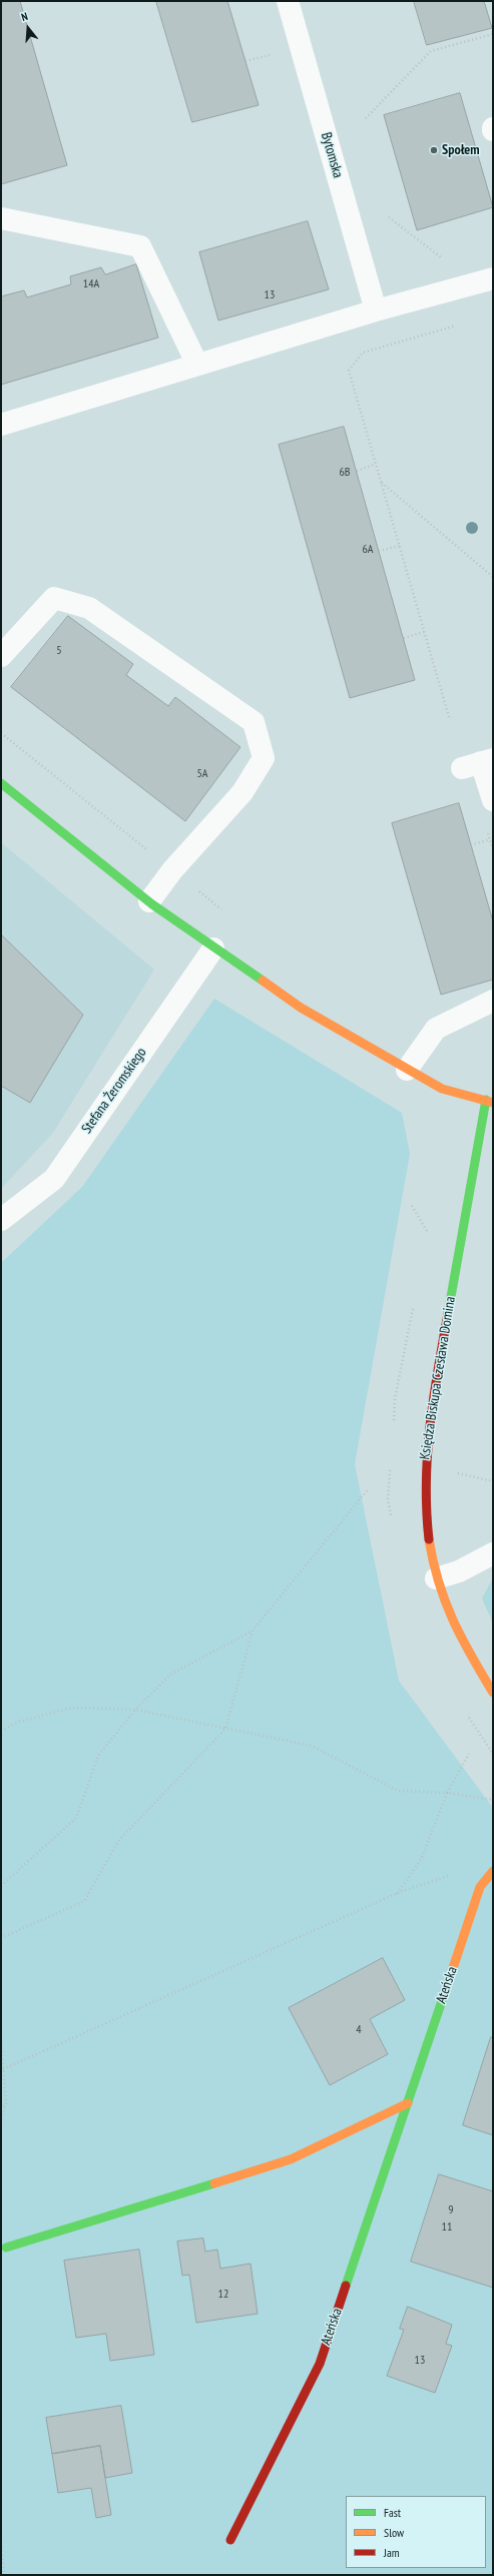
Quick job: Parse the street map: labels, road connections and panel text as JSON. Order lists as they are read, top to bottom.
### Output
{
  "streets": {
    "street": ["Księdza Biskupa Czesława Domina", "Ateńska"],
    "lane": ["Bytomska", "Stefana Żeromskiego"]
  },
  "places": ["Społem"],
  "house_numbers": [
    "14A",
    "13",
    "6B",
    "6A",
    "5",
    "5A",
    "4",
    "9",
    "11",
    "12",
    "13"
  ],
  "legend": ["Fast", "Slow", "Jam"],
  "north": "top"
}
